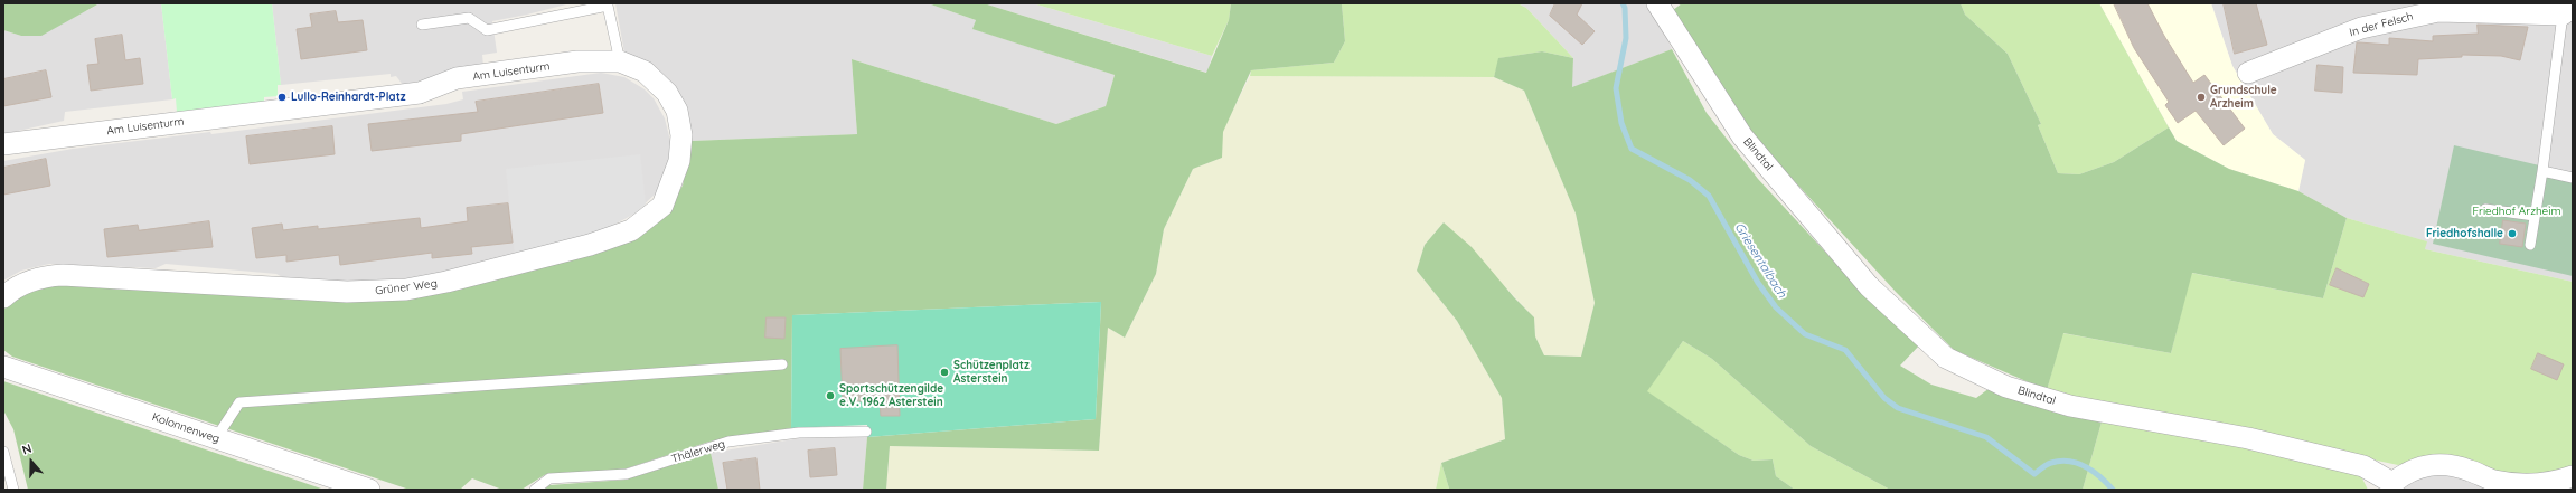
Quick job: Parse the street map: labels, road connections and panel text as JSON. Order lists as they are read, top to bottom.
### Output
{
  "streets": {
    "street": [
      "In der Felsch",
      "Am Luisenturm",
      "Blindtal",
      "Grüner Weg",
      "Kolonnenweg"
    ],
    "lane": ["Thälerweg"]
  },
  "crossings": [
    ["Am Luisenturm", "Grüner Weg"]
  ],
  "water": ["Griesentalbach"],
  "parks": ["Friedhof Arzheim"],
  "places": [
    "Lullo-Reinhardt-Platz",
    "Grundschule Arzheim",
    "Friedhofshalle",
    "Schützenplatz Asterstein",
    "Sportschützengilde e.V. 1962 Asterstein"
  ],
  "north": "top"
}
